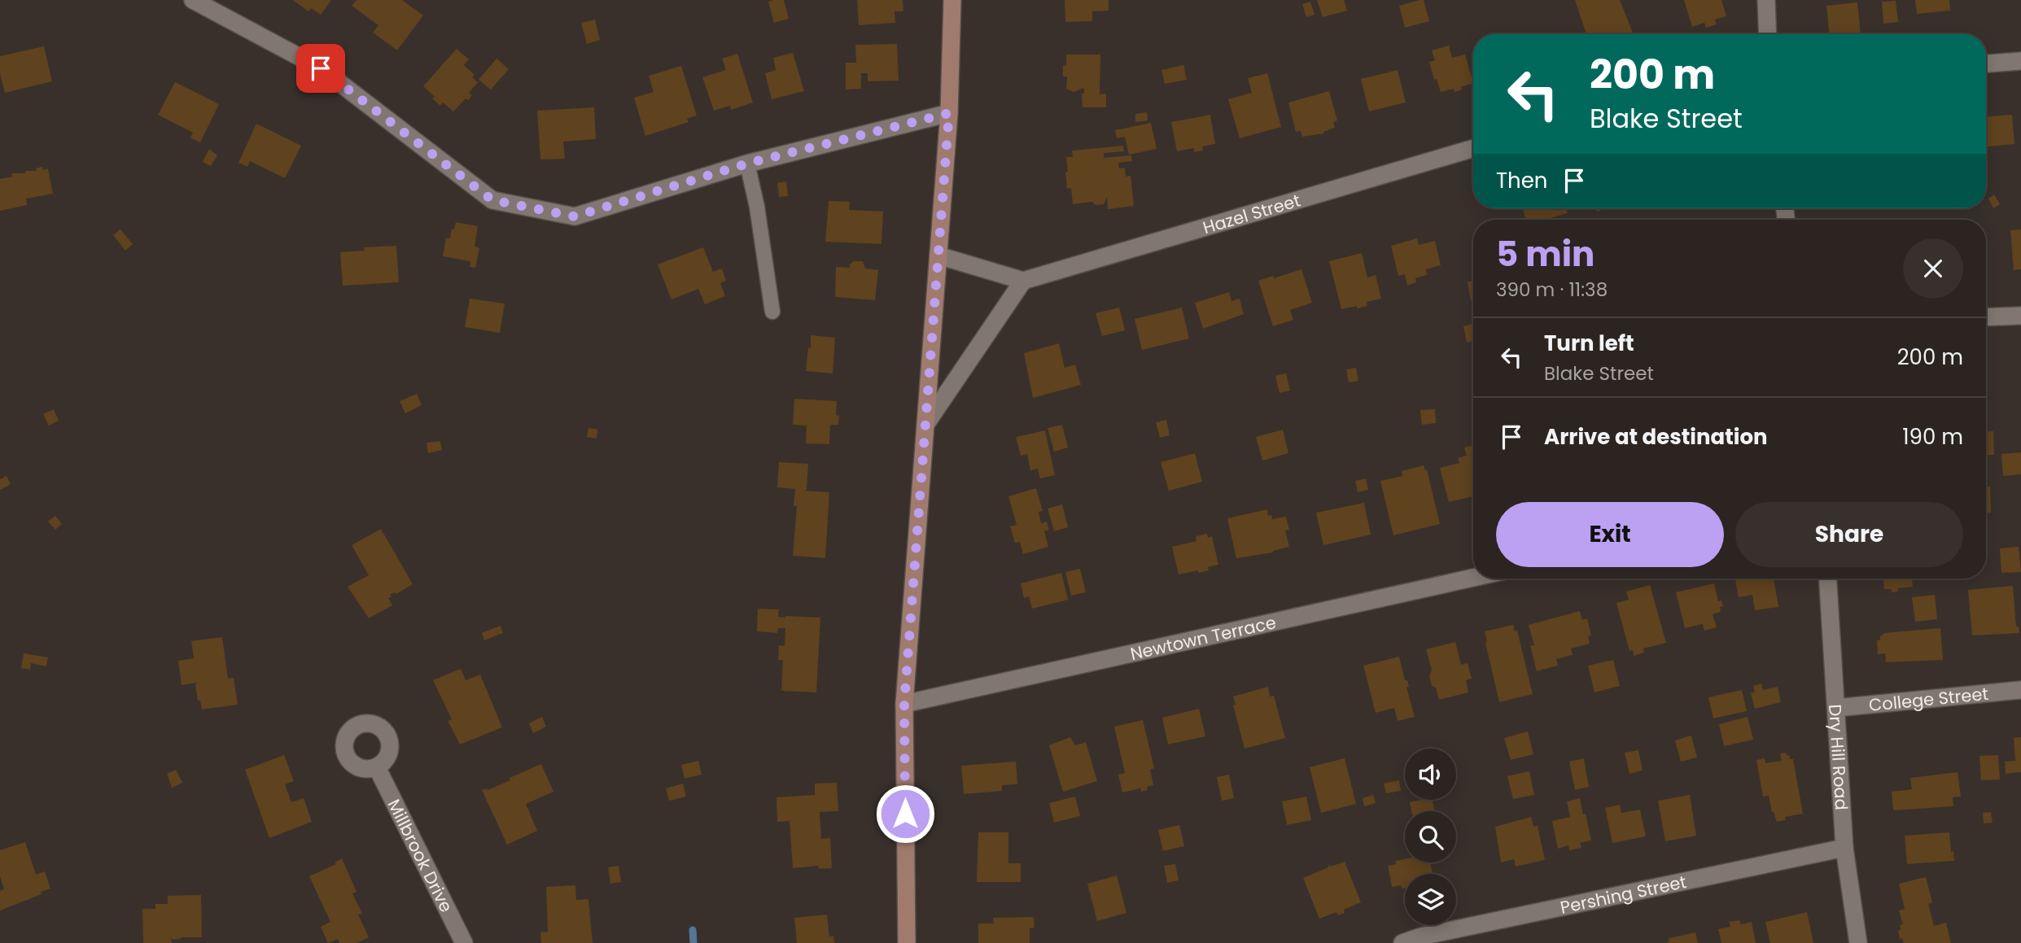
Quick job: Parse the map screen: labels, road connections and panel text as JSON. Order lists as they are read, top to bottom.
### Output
{
  "streets": {
    "street": [
      "Hazel Street",
      "Newtown Terrace",
      "College Street",
      "Dry Hill Road",
      "Millbrook Drive",
      "Pershing Street"
    ]
  },
  "crossings": [
    ["College Street", "Dry Hill Road"],
    ["Dry Hill Road", "Pershing Street"]
  ],
  "page": {
    "turn": ["200 m", "Blake Street"],
    "then": "Then",
    "heading": ["5 min", "390 m · 11:38"],
    "list": [
      {
        "name": "Turn left",
        "note": "Blake Street",
        "value": "200 m"
      },
      {
        "name": "Arrive at destination",
        "value": "190 m"
      }
    ],
    "buttons": ["Exit", "Share"]
  }
}
